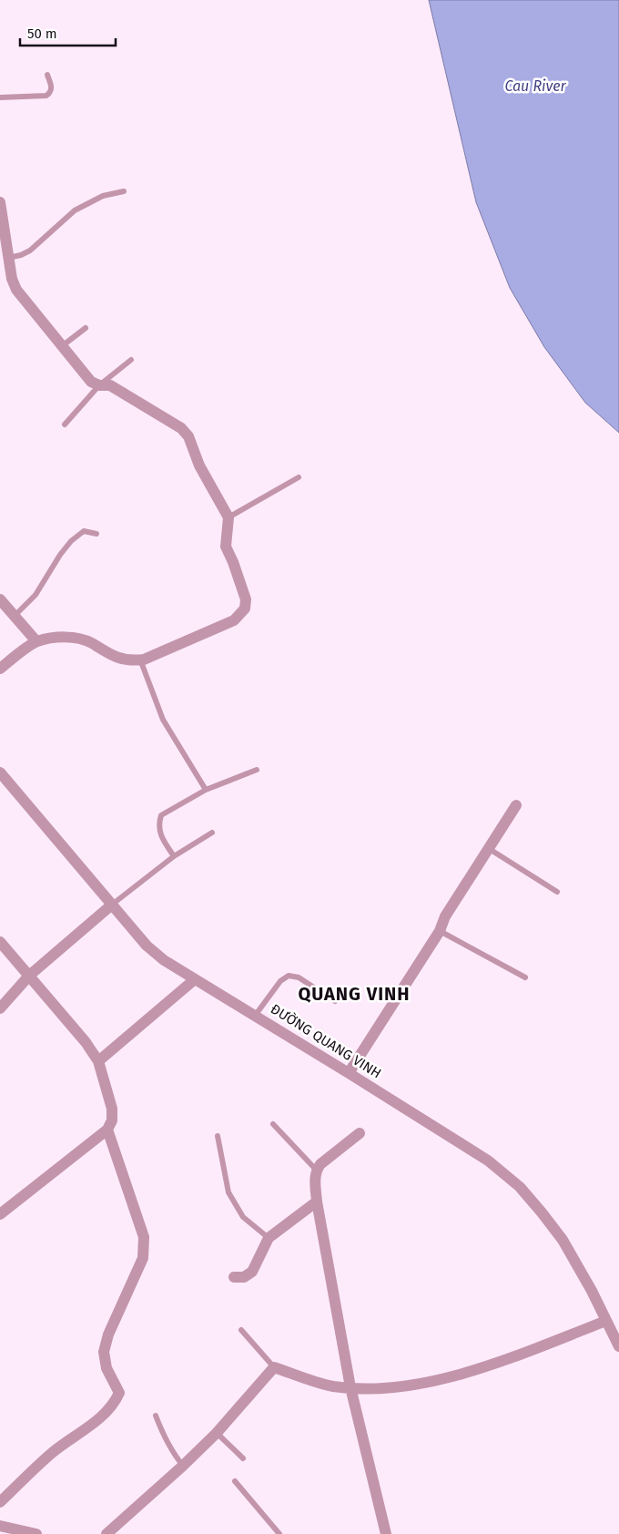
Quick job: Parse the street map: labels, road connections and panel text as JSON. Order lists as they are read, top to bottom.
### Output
{
  "streets": {
    "street": ["ĐƯỜNG QUANG VINH"]
  },
  "districts": ["QUANG VINH"],
  "water": ["Cau River"],
  "scale_bar": "50 m"
}
